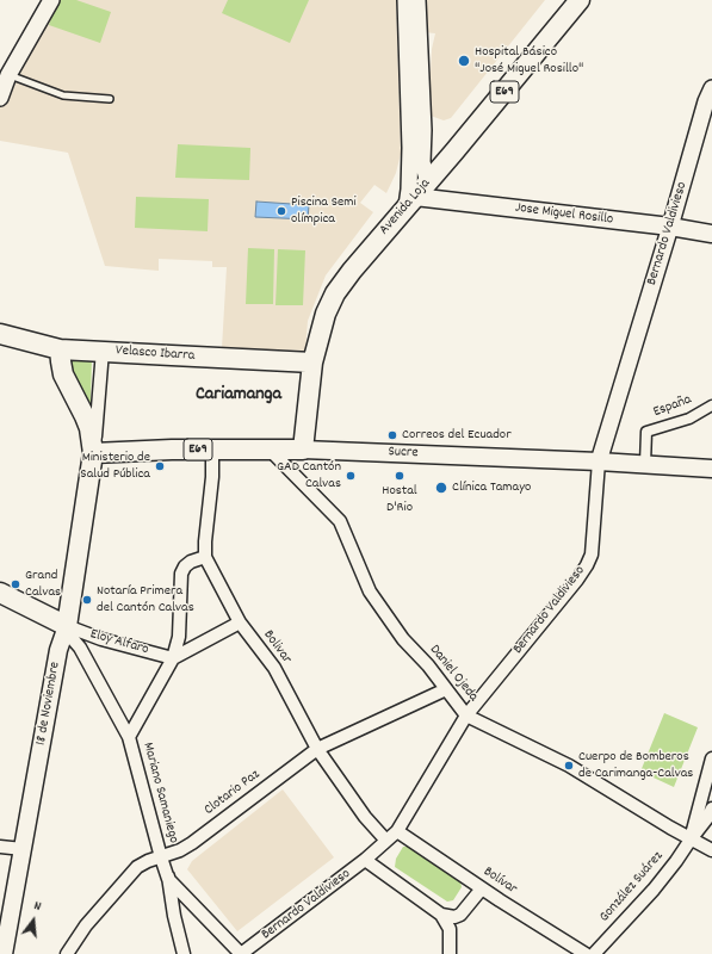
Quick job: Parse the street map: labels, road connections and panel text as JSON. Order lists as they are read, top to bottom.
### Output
{
  "streets": {
    "main road": [
      "E69",
      "Avenida Loja",
      "Jose Miguel Rosillo",
      "Velasco Ibarra",
      "Sucre",
      "Eloy Alfaro",
      "18 de Noviembre"
    ],
    "street": [
      "Bernardo Valdivieso",
      "España",
      "Bolivar",
      "Daniel Ojeda",
      "Mariano Samaniego",
      "Clotario Paz",
      "Bolívar",
      "González Suárez"
    ]
  },
  "crossings": [
    ["Avenida Loja", "Jose Miguel Rosillo"],
    ["Avenida Loja", "Velasco Ibarra"],
    ["Avenida Loja", "Sucre"],
    ["Jose Miguel Rosillo", "Bernardo Valdivieso"],
    ["Bernardo Valdivieso", "Sucre"],
    ["Bernardo Valdivieso", "Bolivar"],
    ["Bernardo Valdivieso", "Daniel Ojeda"],
    ["Bernardo Valdivieso", "Mariano Samaniego"],
    ["Bernardo Valdivieso", "Bolívar"],
    ["Velasco Ibarra", "18 de Noviembre"],
    ["España", "Sucre"],
    ["Sucre", "Daniel Ojeda"],
    ["Sucre", "18 de Noviembre"],
    ["Eloy Alfaro", "18 de Noviembre"],
    ["Eloy Alfaro", "Mariano Samaniego"],
    ["Bolivar", "Clotario Paz"],
    ["Daniel Ojeda", "Clotario Paz"],
    ["Daniel Ojeda", "González Suárez"],
    ["18 de Noviembre", "Mariano Samaniego"],
    ["Mariano Samaniego", "Clotario Paz"]
  ],
  "districts": ["Cariamanga"],
  "places": [
    "Hospital Básico \"José Miguel Rosillo\"",
    "Piscina Semi olímpica",
    "Correos del Ecuador",
    "Ministerio de Salud Pública",
    "GAD Cantón Calvas",
    "Hostal D'Rio",
    "Clínica Tamayo",
    "Grand Calvas",
    "Notaría Primera del Cantón Calvas",
    "Cuerpo de Bomberos de Carimanga-Calvas"
  ],
  "north": "top"
}
